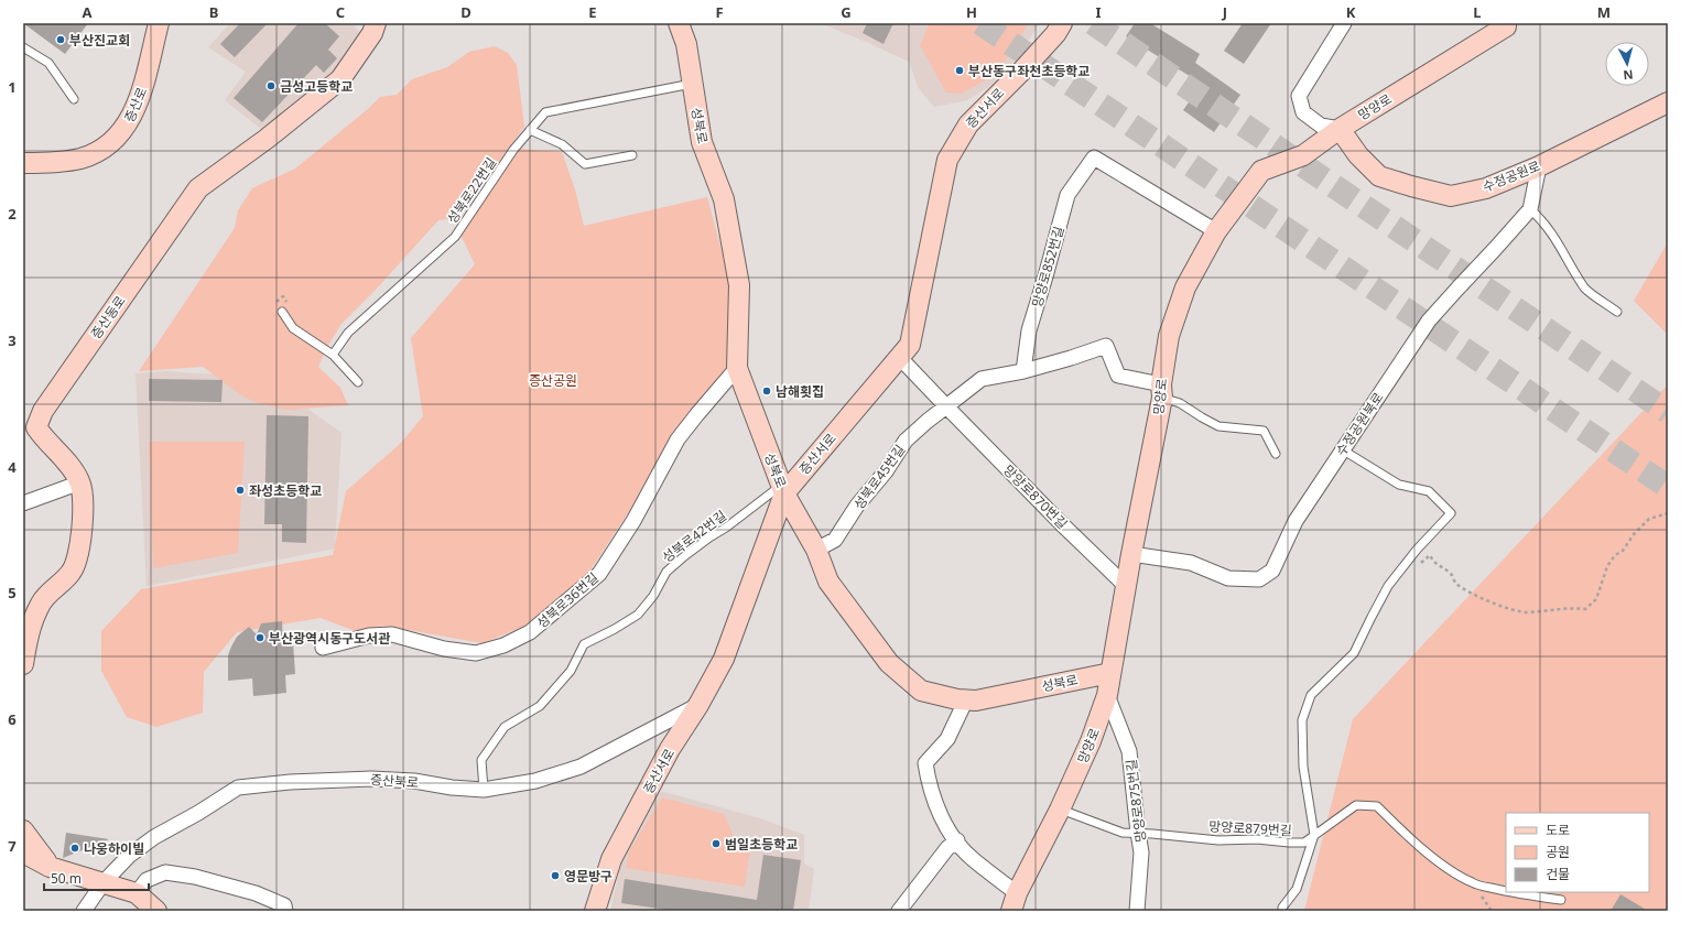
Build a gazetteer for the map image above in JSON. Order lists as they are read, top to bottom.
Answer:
{
  "streets": {
    "street": [
      "증산로",
      "망양로",
      "증산서로",
      "성북로",
      "수정공원로",
      "망양로852번길",
      "증산동로",
      "수정공원북로",
      "성북로45번길",
      "망양로870번길",
      "성북로36번길",
      "증산북로",
      "망양로875번길"
    ],
    "lane": ["성북로22번길", "성북로42번길", "망양로879번길"]
  },
  "crossings": [
    ["망양로", "성북로"],
    ["망양로", "수정공원로"],
    ["망양로", "망양로852번길"],
    ["망양로", "수정공원북로"],
    ["망양로", "망양로870번길"],
    ["망양로", "망양로875번길"],
    ["망양로", "망양로879번길"],
    ["증산서로", "성북로"],
    ["증산서로", "성북로42번길"],
    ["증산서로", "증산북로"],
    ["성북로", "성북로22번길"],
    ["성북로", "성북로45번길"],
    ["성북로", "성북로42번길"],
    ["성북로", "성북로36번길"],
    ["수정공원로", "수정공원북로"],
    ["성북로45번길", "망양로870번길"],
    ["성북로42번길", "증산북로"],
    ["망양로875번길", "망양로879번길"]
  ],
  "parks": ["증산공원"],
  "places": [
    "부산진교회",
    "부산동구좌천초등학교",
    "금성고등학교",
    "남해횟집",
    "좌성초등학교",
    "부산광역시동구도서관",
    "범일초등학교",
    "나웅하이빌",
    "영문방구"
  ],
  "legend": ["도로", "공원", "건물"],
  "scale_bar": "50 m",
  "north": "bottom",
  "grid": {
    "columns": [
      "A",
      "B",
      "C",
      "D",
      "E",
      "F",
      "G",
      "H",
      "I",
      "J",
      "K",
      "L",
      "M"
    ],
    "rows": [
      "1",
      "2",
      "3",
      "4",
      "5",
      "6",
      "7"
    ]
  }
}
